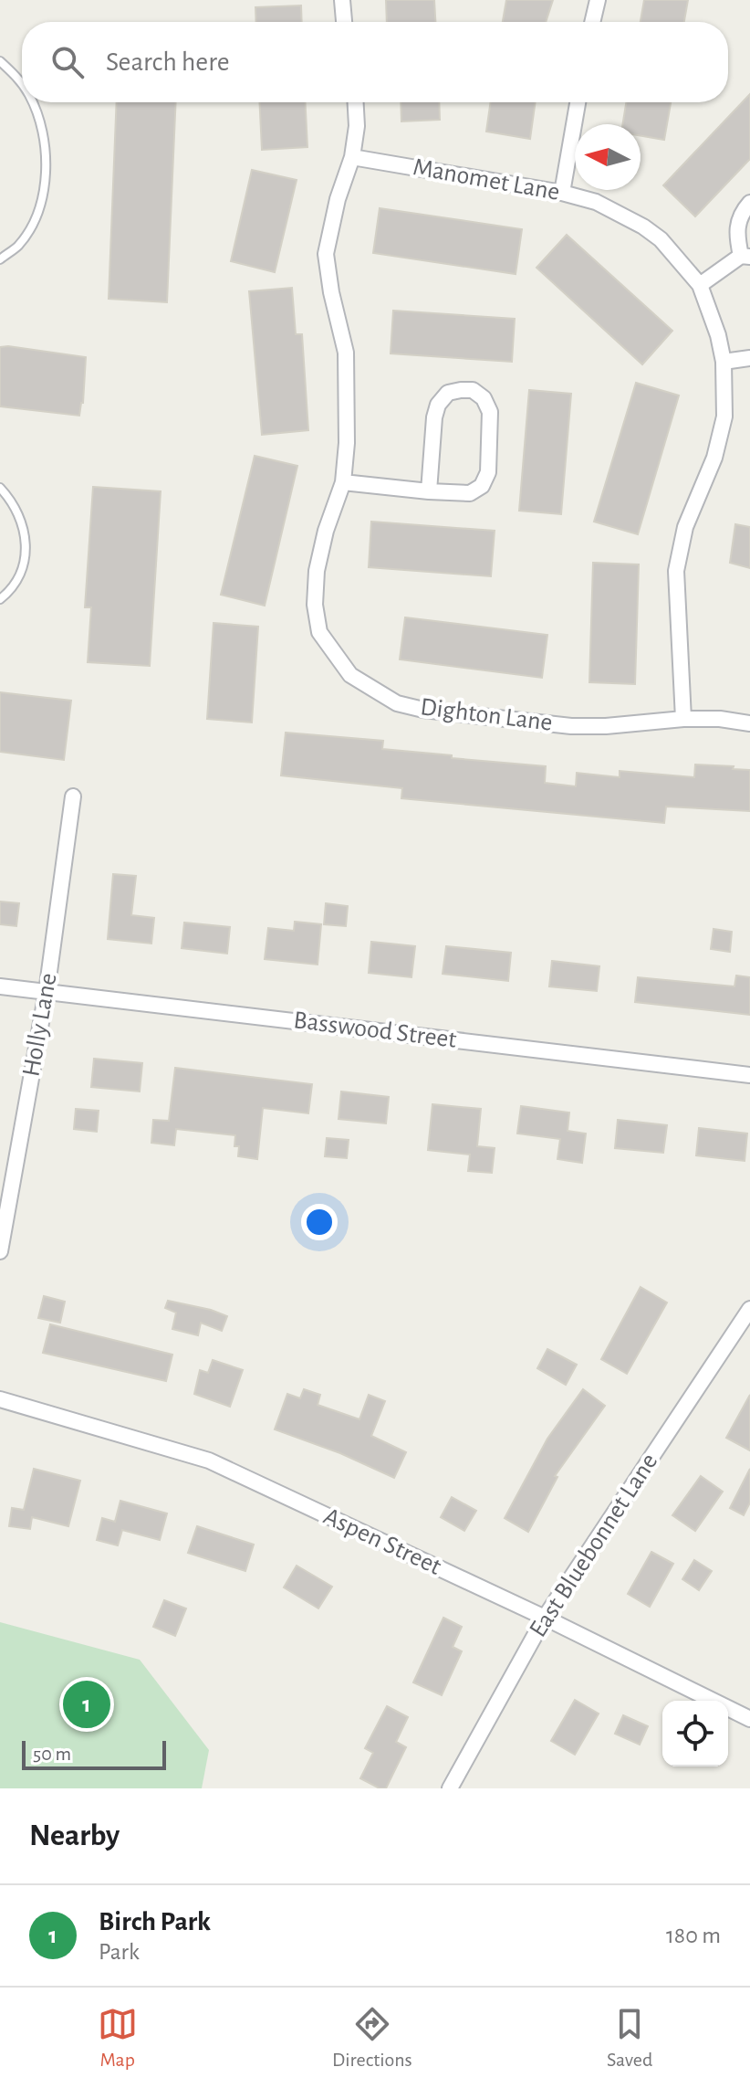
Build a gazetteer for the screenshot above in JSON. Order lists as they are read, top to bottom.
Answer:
{
  "streets": {
    "street": [
      "Manomet Lane",
      "Dighton Lane",
      "Holly Lane",
      "Basswood Street",
      "Aspen Street",
      "East Bluebonnet Lane"
    ]
  },
  "crossings": [
    ["Manomet Lane", "Dighton Lane"],
    ["Holly Lane", "Basswood Street"],
    ["Aspen Street", "East Bluebonnet Lane"]
  ],
  "scale_bar": "50 m",
  "north": "left",
  "page": {
    "search": "Search here",
    "pins": "1",
    "scale": "50 m",
    "heading": "Nearby",
    "list": [
      {
        "mark": "1",
        "name": "Birch Park",
        "note": "Park",
        "value": "180 m"
      }
    ],
    "nav": ["Map", "Directions", "Saved"]
  }
}
